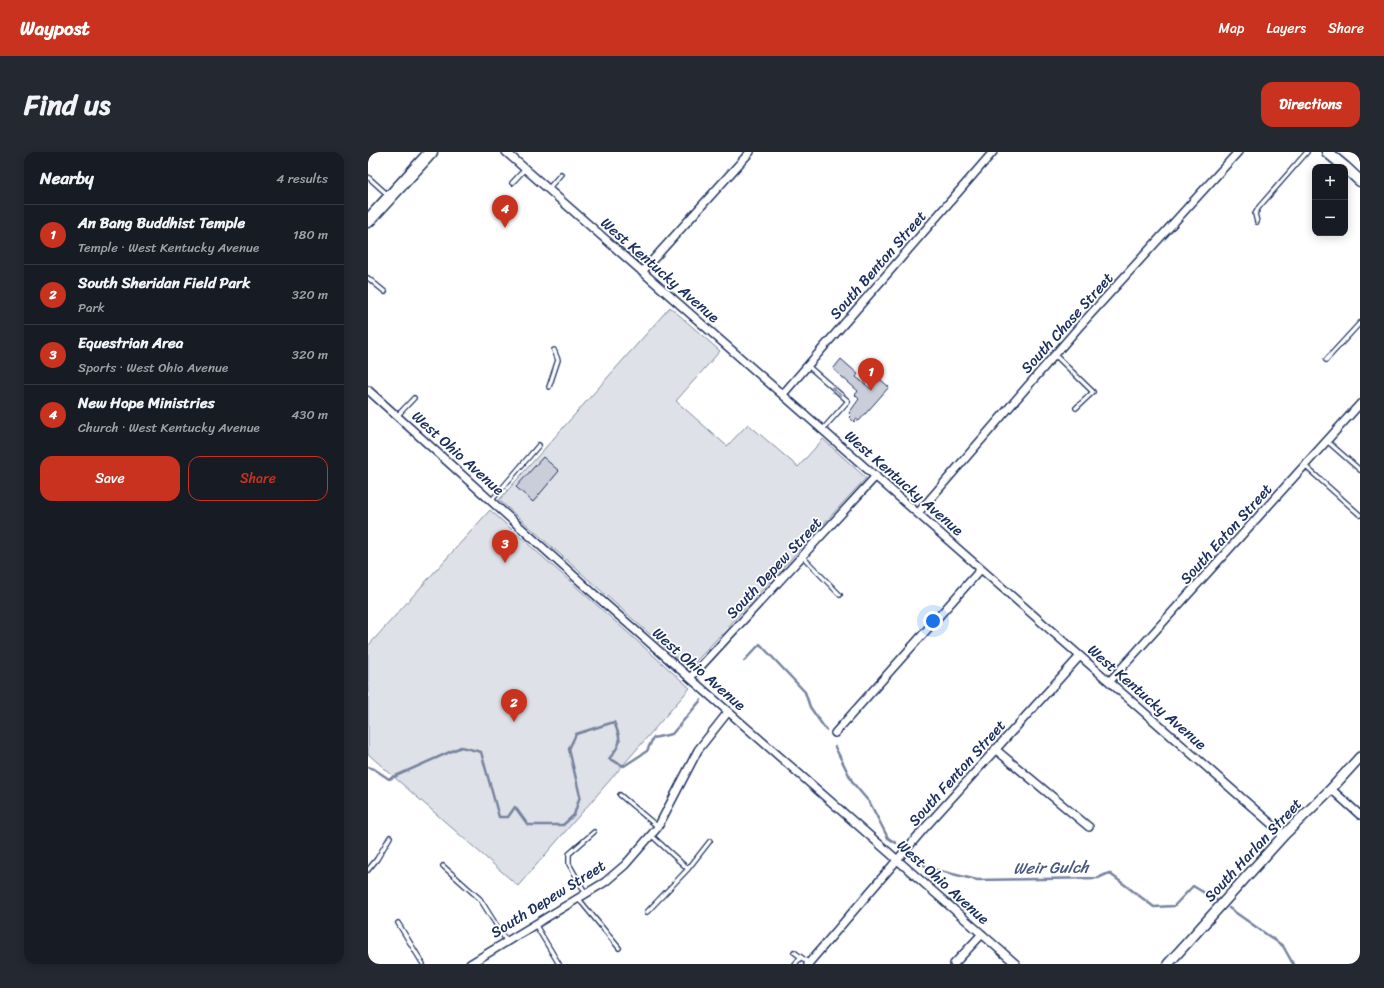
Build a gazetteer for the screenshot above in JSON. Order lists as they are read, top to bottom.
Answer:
{
  "streets": {
    "street": [
      "South Benton Street",
      "West Kentucky Avenue",
      "South Chase Street",
      "West Ohio Avenue",
      "South Eaton Street",
      "South Depew Street",
      "South Fenton Street",
      "South Harlan Street"
    ]
  },
  "crossings": [
    ["South Benton Street", "West Kentucky Avenue"],
    ["West Kentucky Avenue", "South Chase Street"],
    ["West Kentucky Avenue", "South Eaton Street"],
    ["West Kentucky Avenue", "South Depew Street"],
    ["West Kentucky Avenue", "South Fenton Street"],
    ["West Kentucky Avenue", "South Harlan Street"],
    ["West Ohio Avenue", "South Depew Street"],
    ["West Ohio Avenue", "South Fenton Street"]
  ],
  "water": ["Weir Gulch"],
  "page": {
    "header": "Waypost",
    "nav": ["Map", "Layers", "Share"],
    "title": "Find us",
    "buttons": [
      "Directions",
      ["Save", "Share"]
    ],
    "heading": ["Nearby", "4 results"],
    "map_buttons": ["+", "−"],
    "pins": [
      "4",
      "1",
      "3",
      "2"
    ],
    "list": [
      {
        "mark": "1",
        "name": "An Bang Buddhist Temple",
        "note": "Temple · West Kentucky Avenue",
        "value": "180 m"
      },
      {
        "mark": "2",
        "name": "South Sheridan Field Park",
        "note": "Park",
        "value": "320 m"
      },
      {
        "mark": "3",
        "name": "Equestrian Area",
        "note": "Sports · West Ohio Avenue",
        "value": "320 m"
      },
      {
        "mark": "4",
        "name": "New Hope Ministries",
        "note": "Church · West Kentucky Avenue",
        "value": "430 m"
      }
    ]
  }
}
